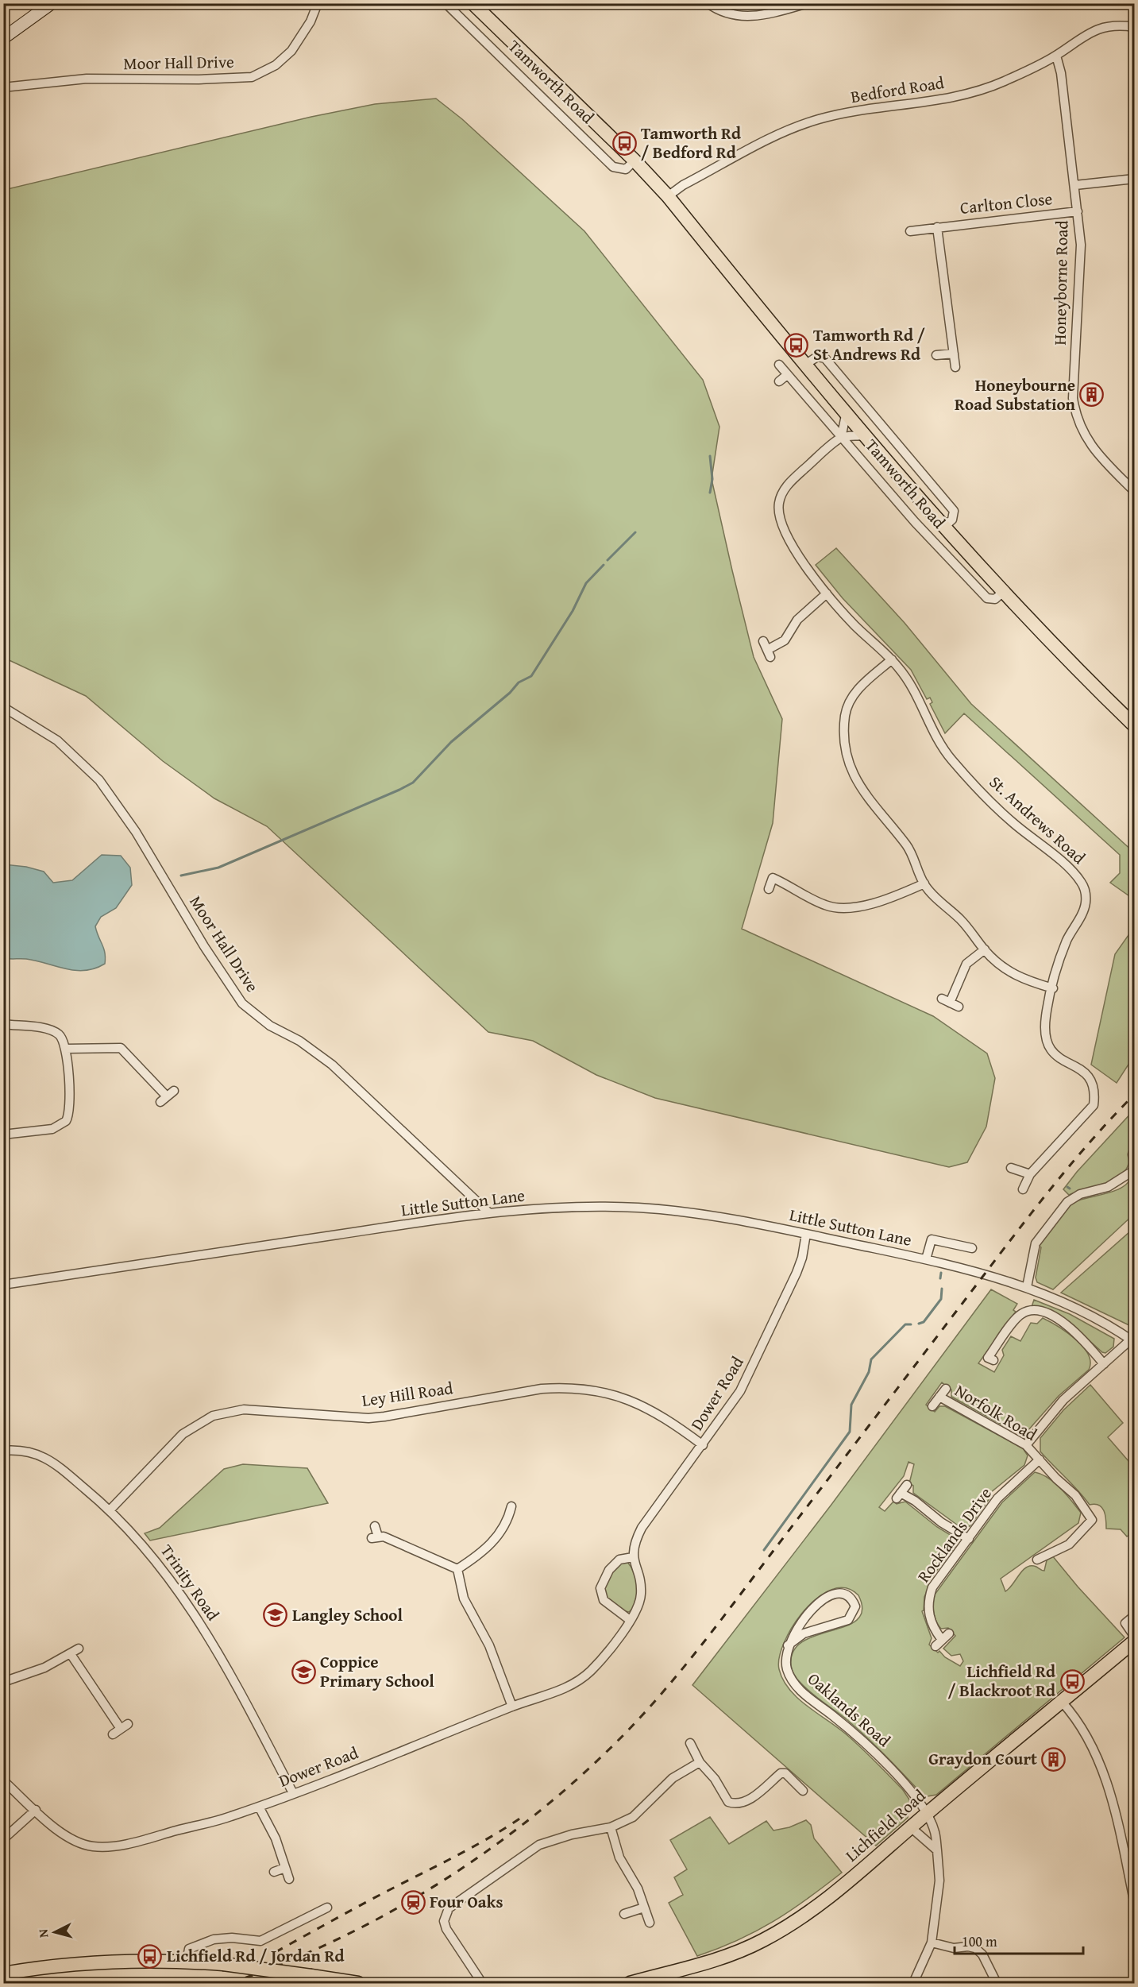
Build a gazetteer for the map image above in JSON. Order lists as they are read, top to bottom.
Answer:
{
  "streets": {
    "main road": ["Tamworth Road", "Lichfield Road"],
    "street": [
      "Moor Hall Drive",
      "Bedford Road",
      "Carlton Close",
      "Honeyborne Road",
      "St. Andrews Road",
      "Little Sutton Lane",
      "Dower Road",
      "Ley Hill Road",
      "Norfolk Road",
      "Rocklands Drive",
      "Trinity Road",
      "Oaklands Road"
    ]
  },
  "crossings": [
    ["Moor Hall Drive", "Little Sutton Lane"],
    ["Tamworth Road", "Bedford Road"],
    ["Tamworth Road", "St. Andrews Road"],
    ["Bedford Road", "Honeyborne Road"],
    ["Carlton Close", "Honeyborne Road"],
    ["Little Sutton Lane", "Dower Road"],
    ["Dower Road", "Ley Hill Road"],
    ["Dower Road", "Trinity Road"],
    ["Ley Hill Road", "Trinity Road"],
    ["Norfolk Road", "Rocklands Drive"],
    ["Oaklands Road", "Lichfield Road"]
  ],
  "places": {
    "bus stop": [
      "Tamworth Rd / Bedford Rd",
      "Tamworth Rd / St Andrews Rd",
      "Lichfield Rd / Blackroot Rd",
      "Lichfield Rd / Jordan Rd"
    ],
    "building": ["Honeybourne Road Substation", "Graydon Court"],
    "school or university": ["Langley School", "Coppice Primary School"],
    "station": ["Four Oaks"]
  },
  "scale_bar": "100 m",
  "north": "left"
}
